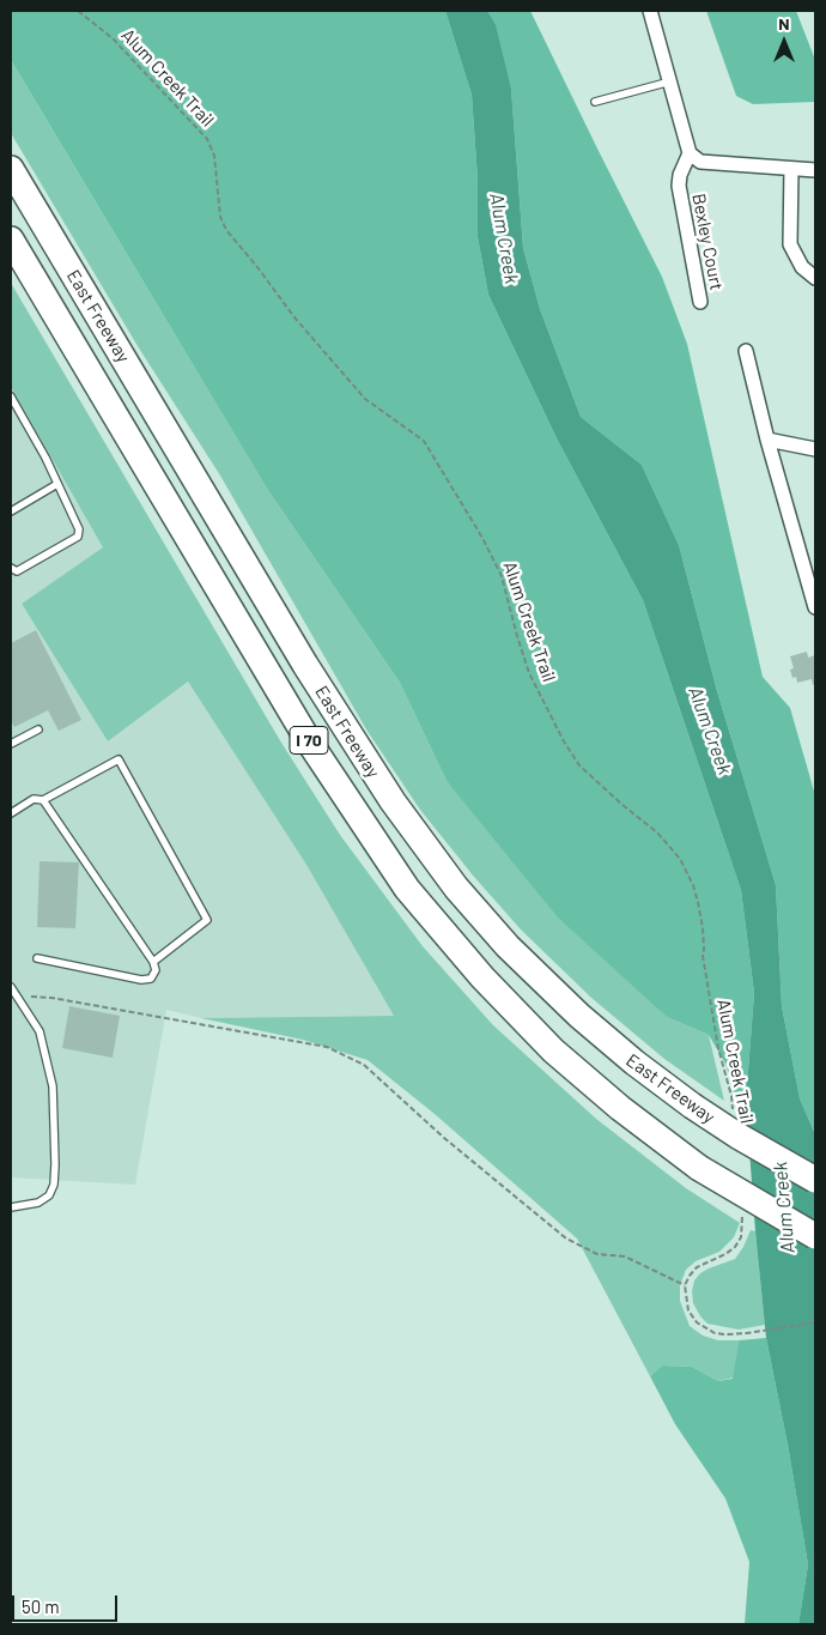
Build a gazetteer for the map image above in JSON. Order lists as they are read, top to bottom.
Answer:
{
  "streets": {
    "highway": ["East Freeway", "I 70"],
    "street": ["Bexley Court"],
    "path": ["Alum Creek Trail"]
  },
  "water": ["Alum Creek"],
  "scale_bar": "50 m",
  "north": "top"
}
